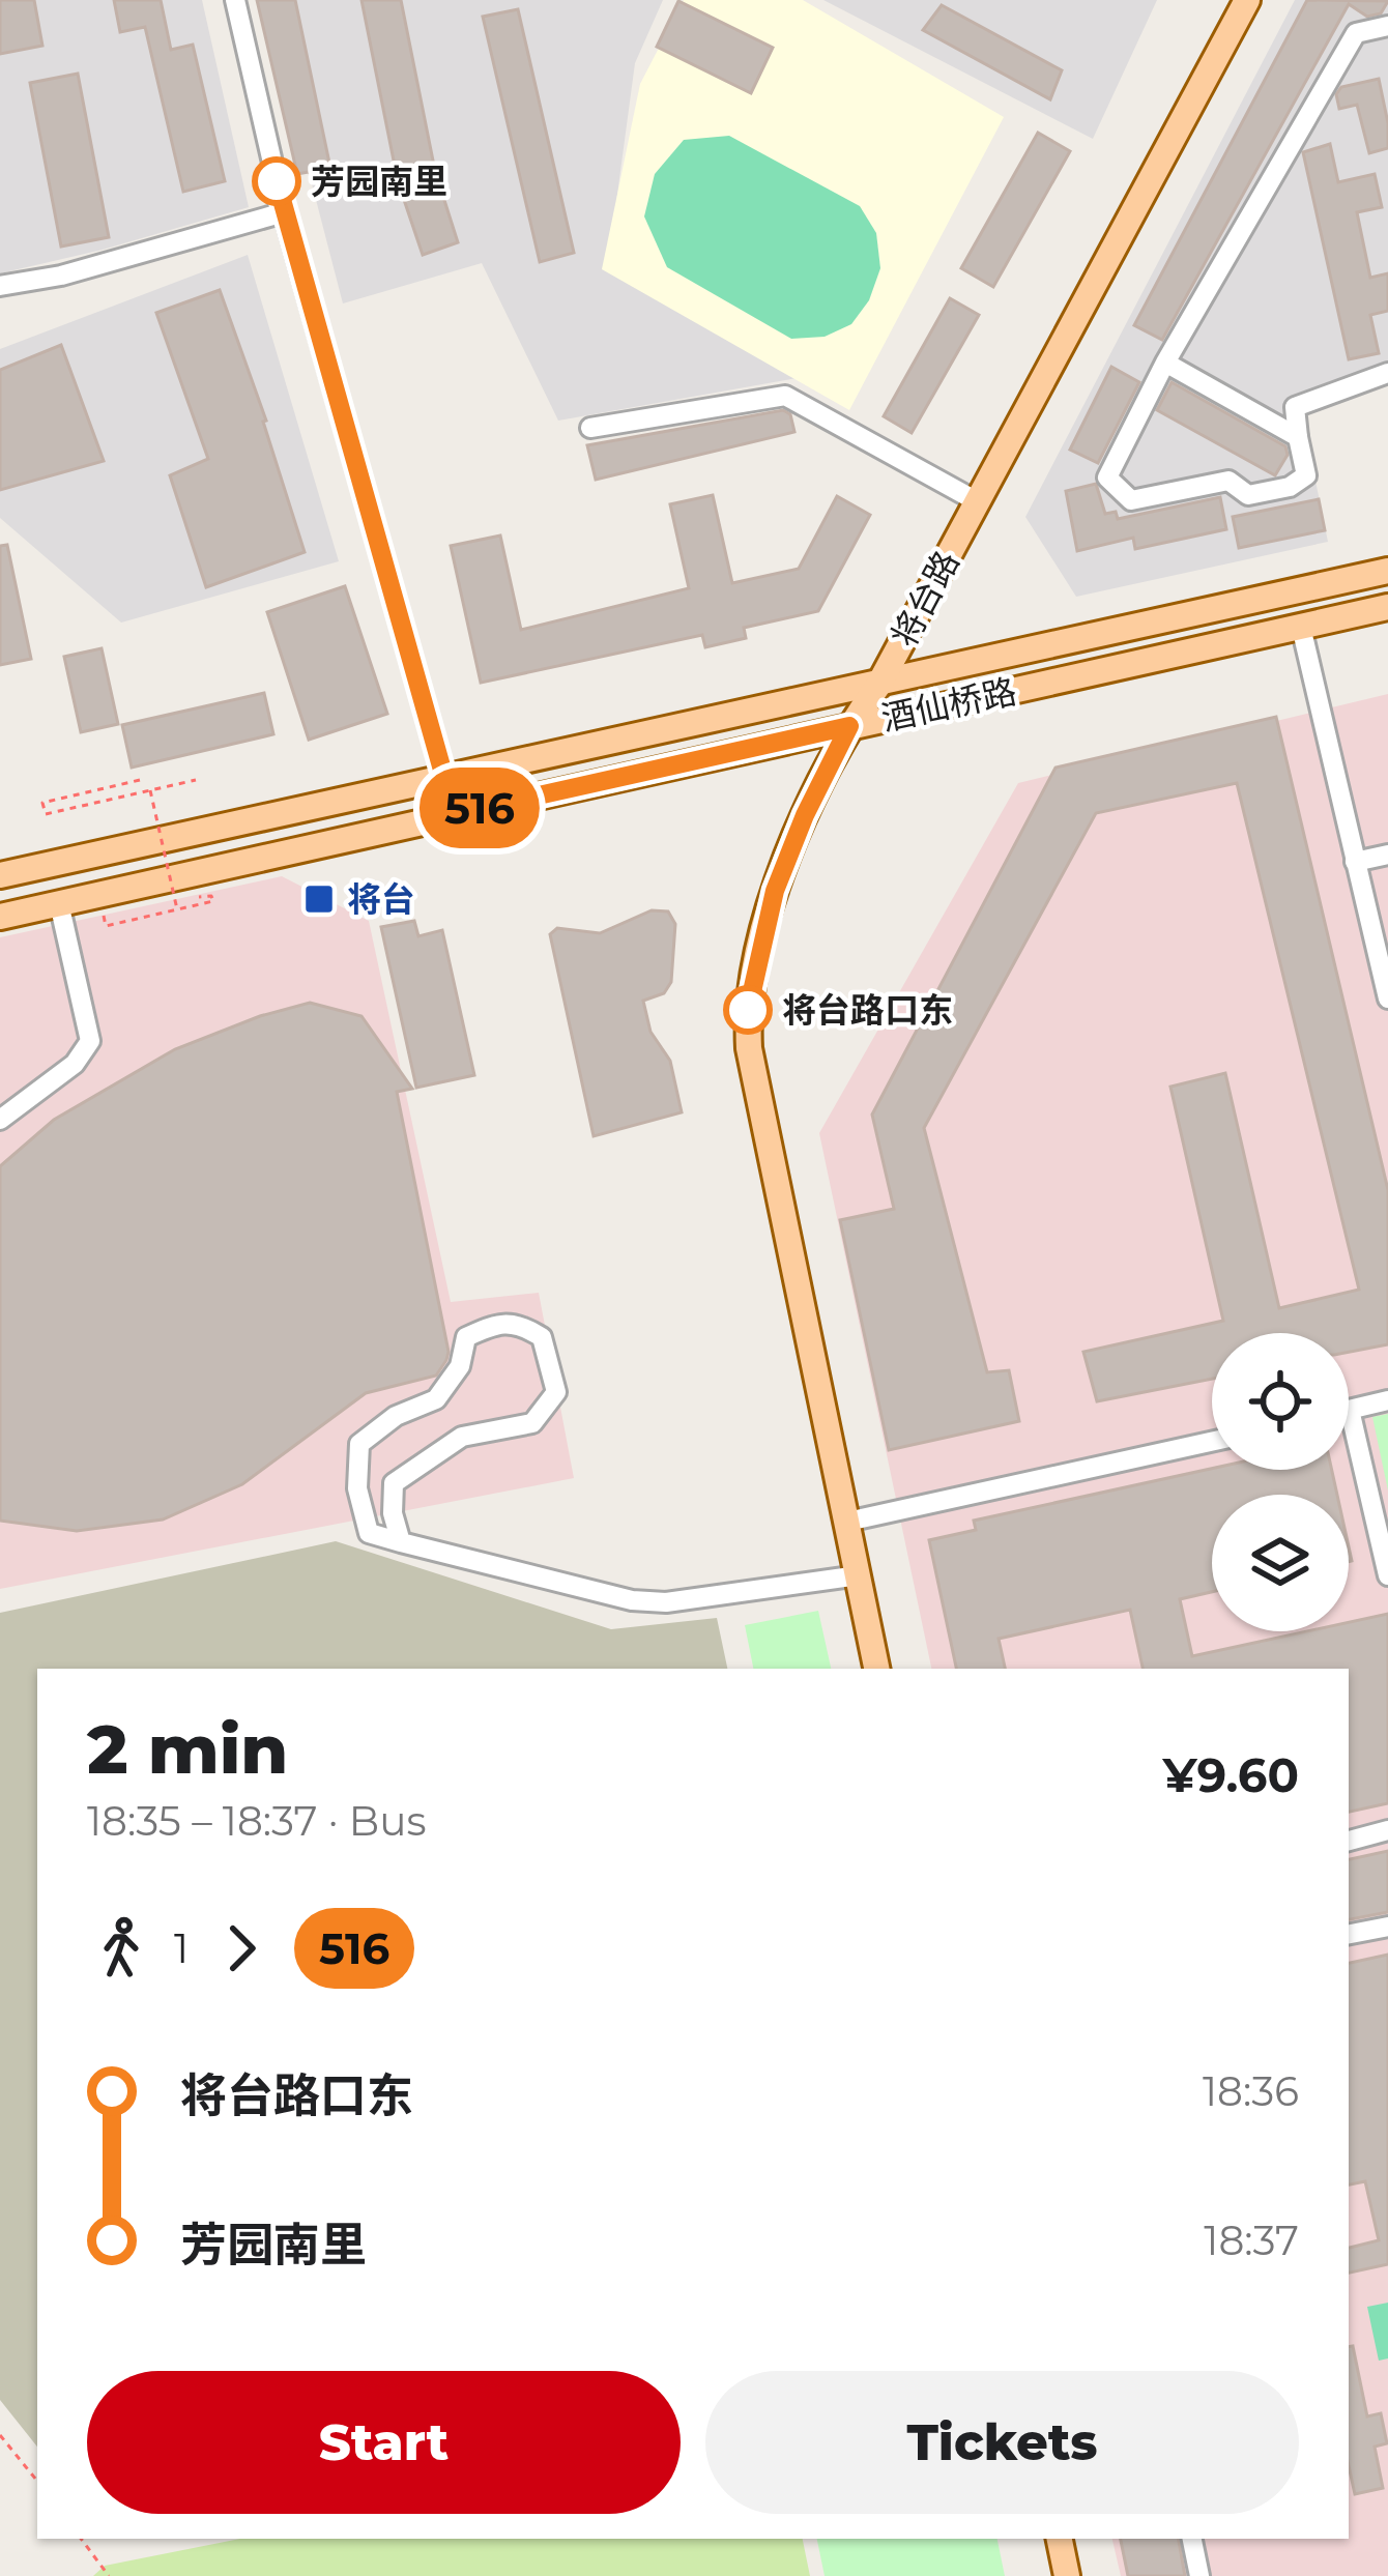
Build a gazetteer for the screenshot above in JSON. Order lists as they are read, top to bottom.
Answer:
{
  "streets": {
    "main road": ["将台路", "酒仙桥路"]
  },
  "crossings": [
    ["将台路", "酒仙桥路"]
  ],
  "places": {
    "other": ["芳园南里", "将台路口东"],
    "transit": ["将台"]
  },
  "lines": ["bus line 516"],
  "page": {
    "on_map": "516",
    "heading": ["2 min", "18:35 – 18:37 · Bus", "¥9.60"],
    "legs": ["1", "516"],
    "list": [
      {
        "name": "将台路口东",
        "value": "18:36"
      },
      {
        "name": "芳园南里",
        "value": "18:37"
      }
    ],
    "buttons": ["Start", "Tickets"]
  }
}
